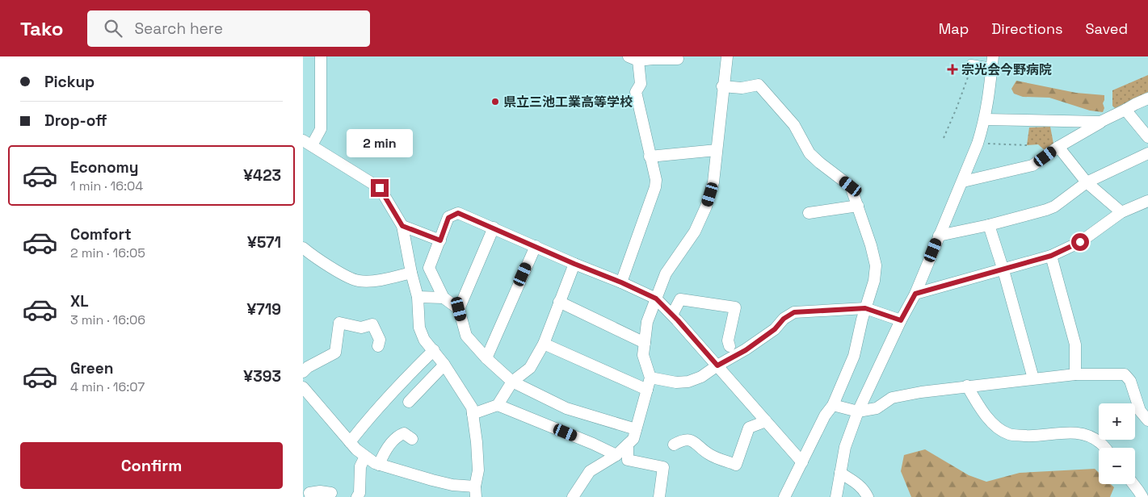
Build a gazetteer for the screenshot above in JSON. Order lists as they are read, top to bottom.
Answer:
{
  "places": {
    "health": ["宗光会今野病院"],
    "other": ["県立三池工業高等学校"]
  },
  "page": {
    "header": "Tako",
    "search": "Search here",
    "nav": ["Map", "Directions", "Saved"],
    "banner": ["Pickup", "Drop-off"],
    "bubble": "2 min",
    "list": [
      {
        "name": "Economy",
        "note": "1 min · 16:04",
        "value": "¥423"
      },
      {
        "name": "Comfort",
        "note": "2 min · 16:05",
        "value": "¥571"
      },
      {
        "name": "XL",
        "note": "3 min · 16:06",
        "value": "¥719"
      },
      {
        "name": "Green",
        "note": "4 min · 16:07",
        "value": "¥393"
      }
    ],
    "map_buttons": ["+", "−"],
    "buttons": "Confirm"
  }
}
